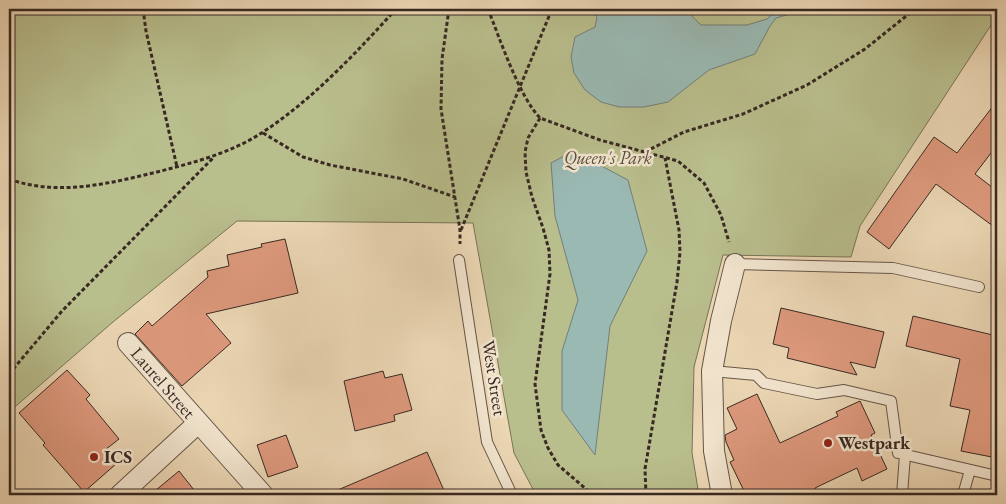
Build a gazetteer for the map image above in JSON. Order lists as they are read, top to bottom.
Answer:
{
  "streets": {
    "street": ["Laurel Street"],
    "lane": ["West Street"]
  },
  "parks": ["Queen's Park"],
  "places": ["Westpark", "ICS"]
}
